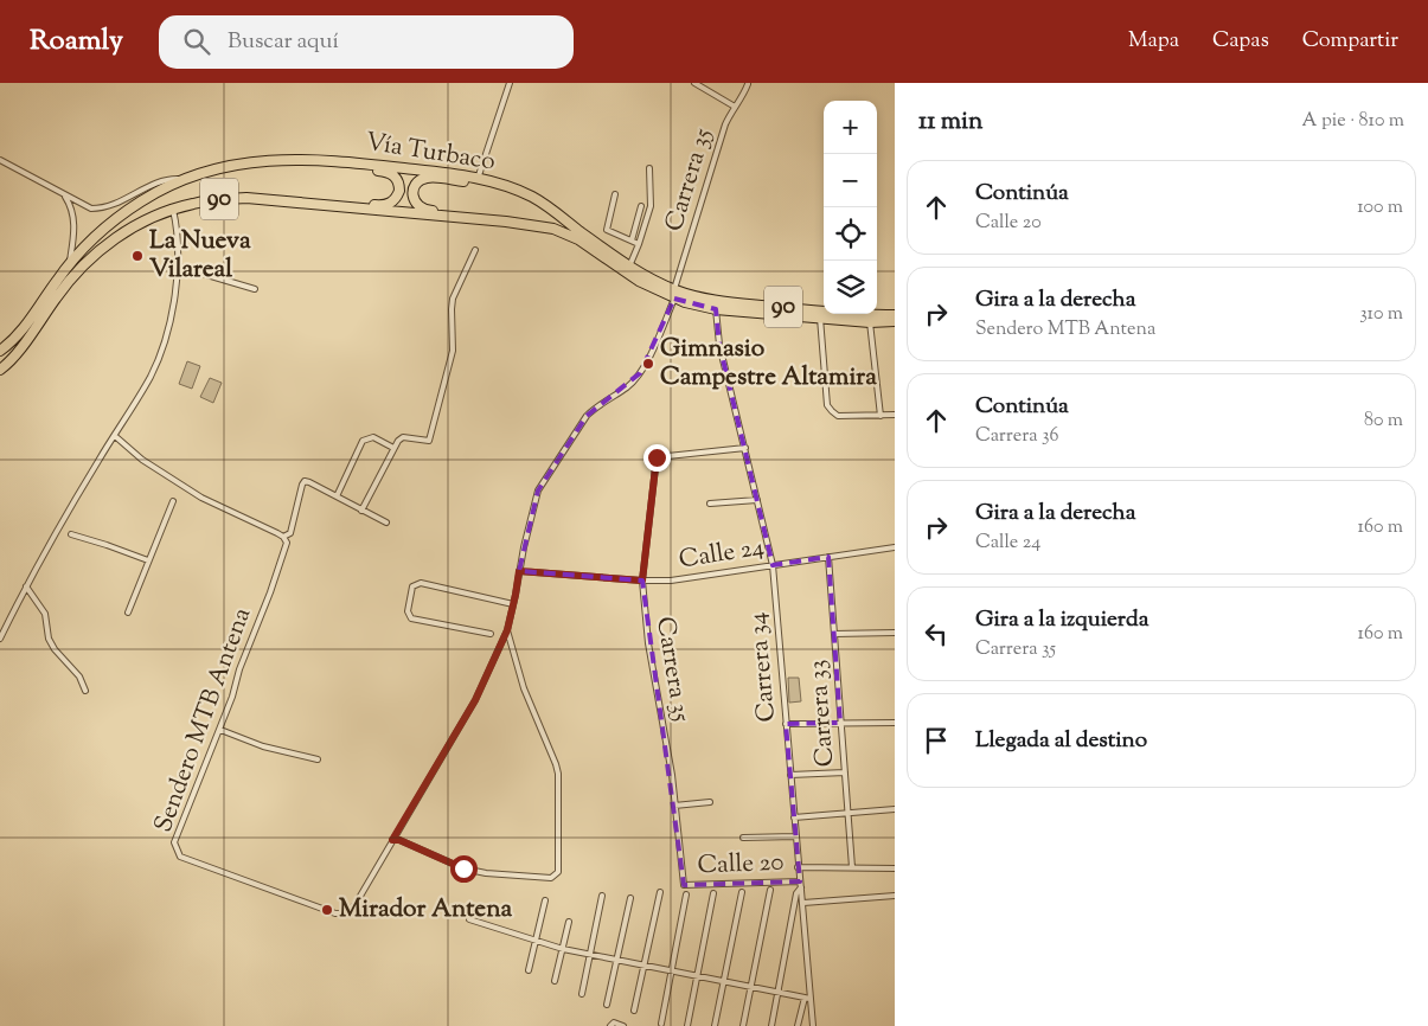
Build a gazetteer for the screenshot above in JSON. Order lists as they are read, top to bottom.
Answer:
{
  "streets": {
    "highway": ["Vía Turbaco", "90"],
    "street": [
      "Carrera 35",
      "Calle 24",
      "Carrera 34",
      "Carrera 33",
      "Sendero MTB Antena",
      "Calle 20"
    ]
  },
  "crossings": [
    ["Vía Turbaco", "Carrera 35"],
    ["Vía Turbaco", "Carrera 34"],
    ["Carrera 35", "Calle 24"],
    ["Carrera 35", "Carrera 34"],
    ["Carrera 35", "Sendero MTB Antena"],
    ["Carrera 35", "Calle 20"],
    ["Calle 24", "Carrera 34"],
    ["Calle 24", "Carrera 33"],
    ["Calle 24", "Sendero MTB Antena"],
    ["Carrera 34", "Calle 20"]
  ],
  "places": ["La Nueva Vilareal", "Gimnasio Campestre Altamira", "Mirador Antena"],
  "page": {
    "header": "Roamly",
    "search": "Buscar aquí",
    "nav": ["Mapa", "Capas", "Compartir"],
    "heading": ["11 min", "A pie · 810 m"],
    "map_buttons": ["+", "−"],
    "list": [
      ["Continúa", "Calle 20", "100 m"],
      ["Gira a la derecha", "Sendero MTB Antena", "310 m"],
      ["Continúa", "Carrera 36", "80 m"],
      ["Gira a la derecha", "Calle 24", "160 m"],
      ["Gira a la izquierda", "Carrera 35", "160 m"],
      "Llegada al destino"
    ]
  }
}
